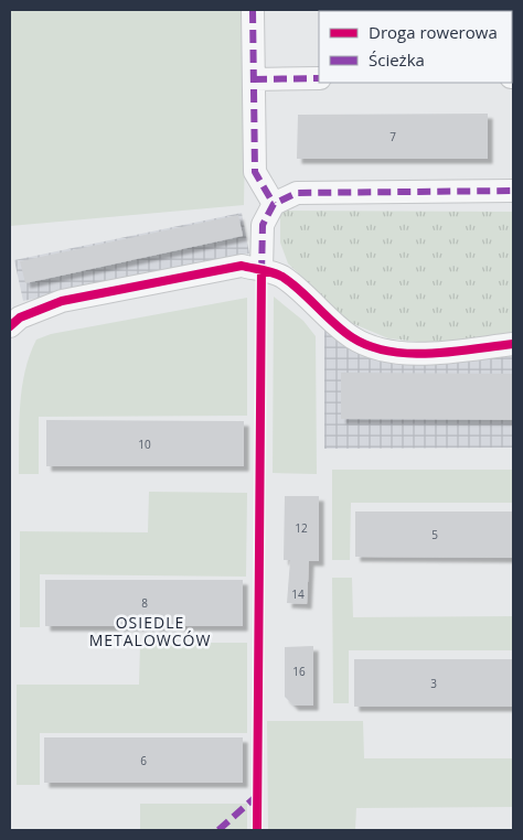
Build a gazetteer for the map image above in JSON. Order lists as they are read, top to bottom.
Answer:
{
  "districts": ["OSIEDLE METALOWCÓW"],
  "house_numbers": [
    "7",
    "10",
    "12",
    "5",
    "14",
    "8",
    "16",
    "3",
    "6"
  ],
  "legend": ["Droga rowerowa", "Ścieżka"]
}
